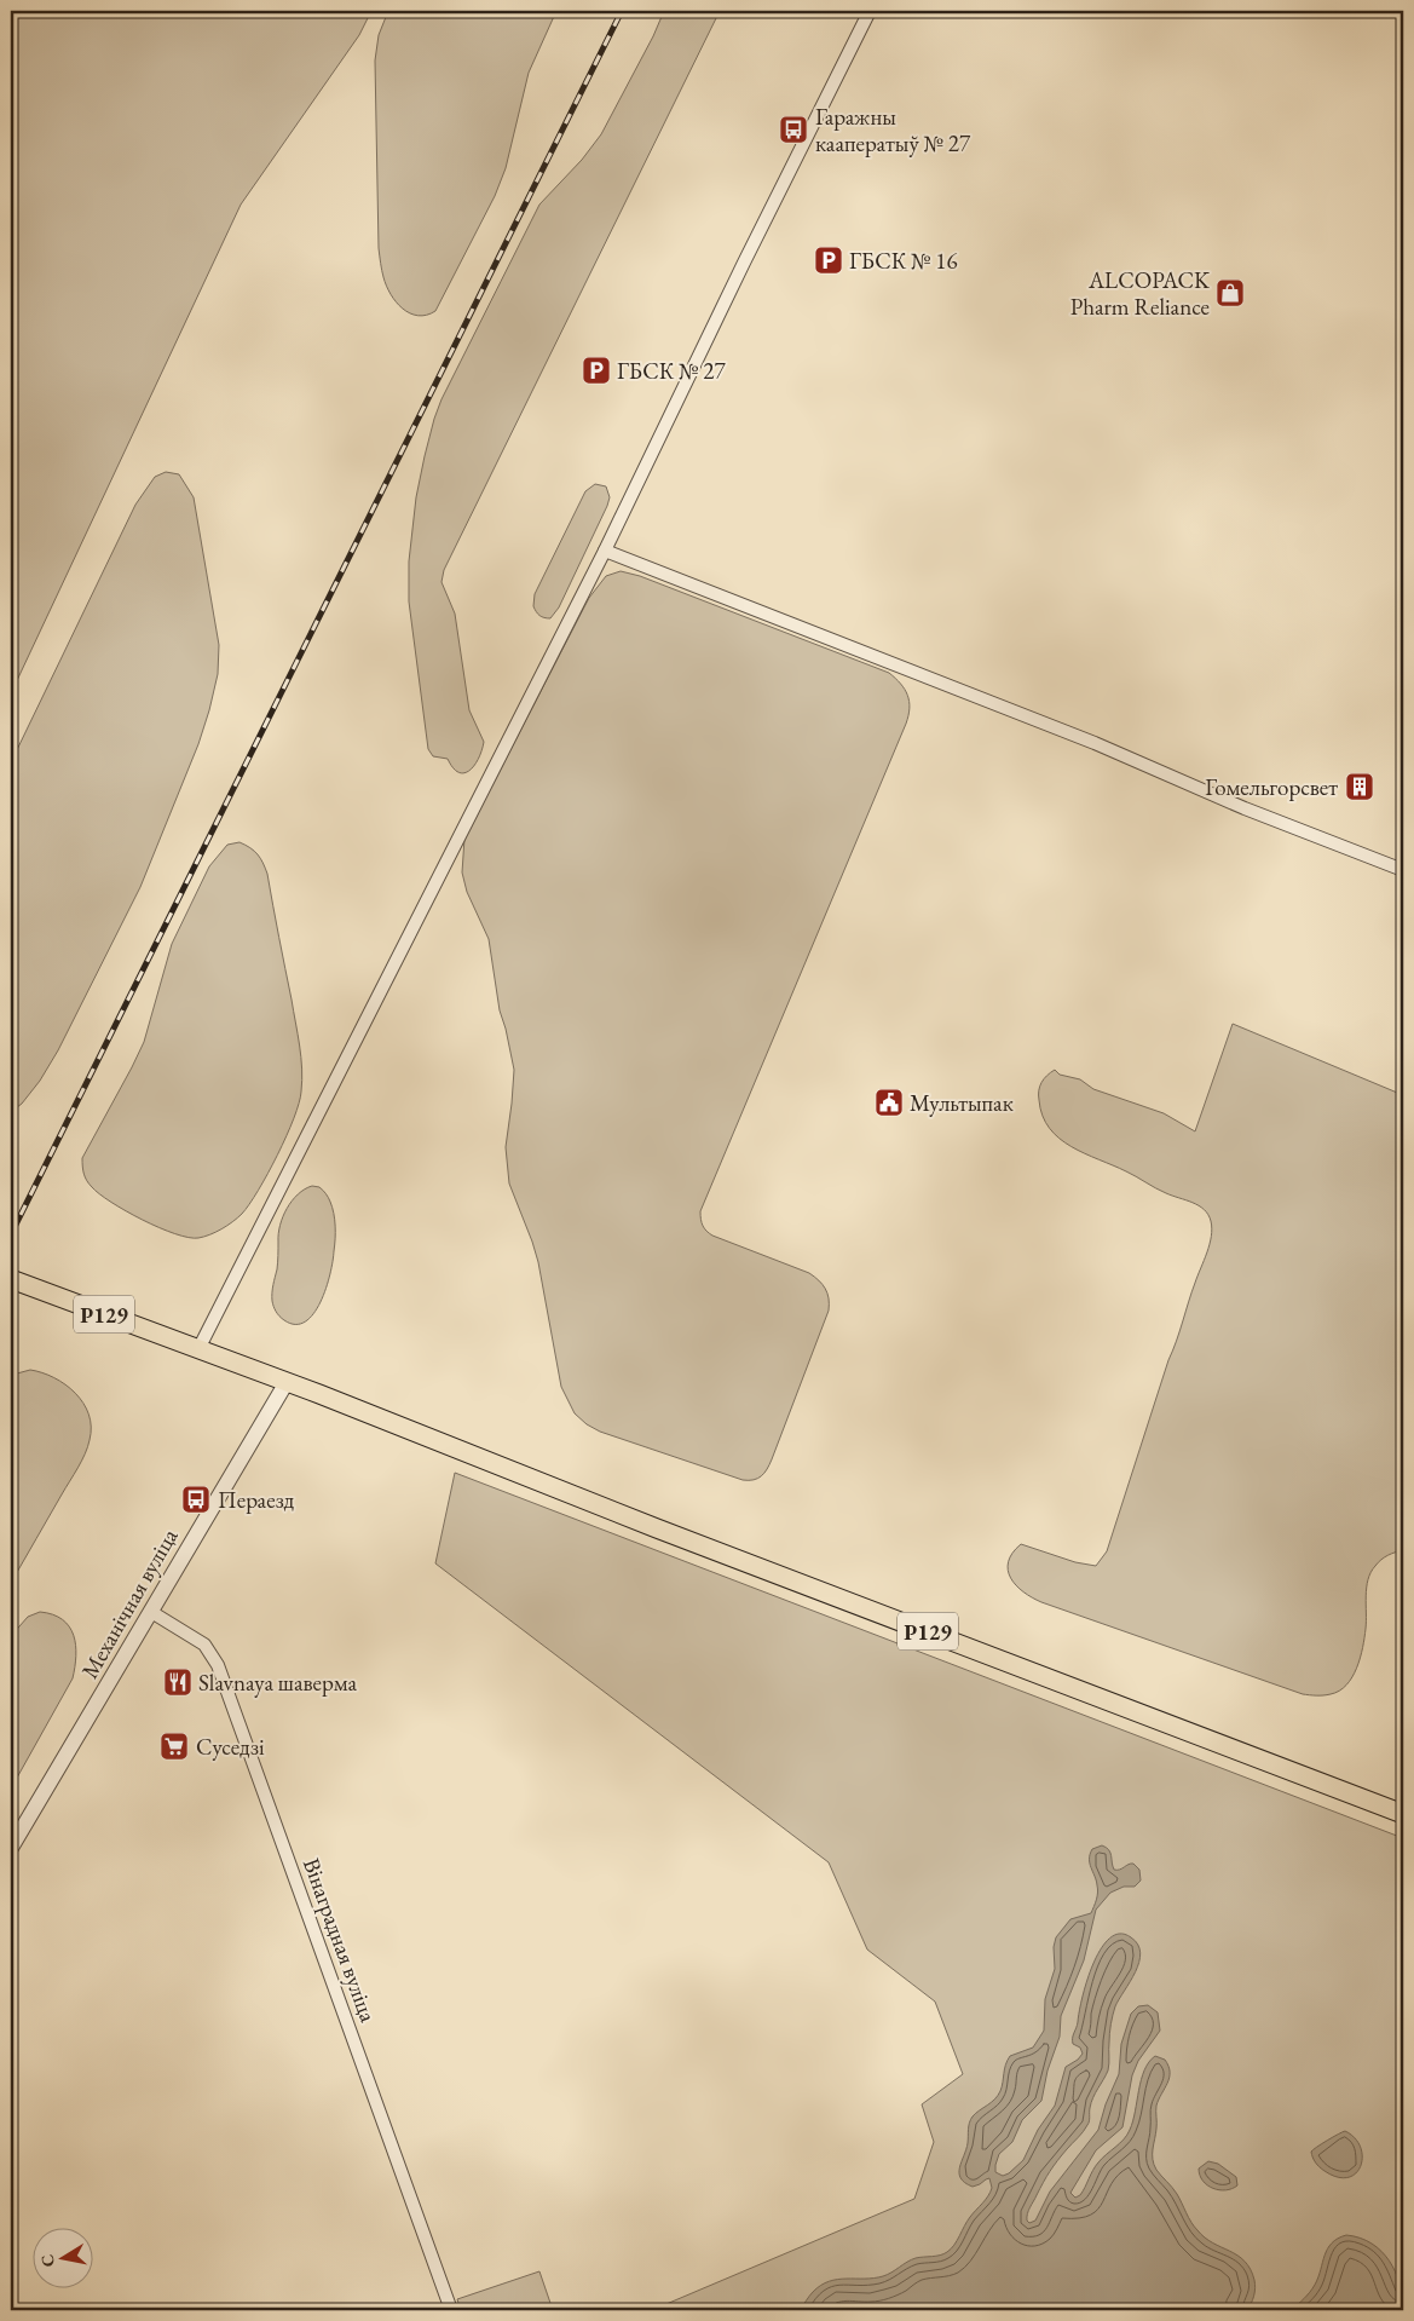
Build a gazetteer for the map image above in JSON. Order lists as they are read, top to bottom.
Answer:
{
  "streets": {
    "main road": ["Р129"],
    "street": ["Механічная вуліца", "Вінаградная вуліца"]
  },
  "crossings": [
    ["Р129", "Механічная вуліца"],
    ["Механічная вуліца", "Вінаградная вуліца"]
  ],
  "places": {
    "bus stop": ["Гаражны кааператыў № 27", "Пераезд"],
    "parking": ["ГБСК № 16", "ГБСК № 27"],
    "shop": ["ALCOPACK Pharm Reliance"],
    "building": ["Гомельгорсвет"],
    "public building": ["Мультыпак"],
    "restaurant": ["Slavnaya шаверма"],
    "supermarket": ["Суседзі"]
  },
  "north": "left"
}
